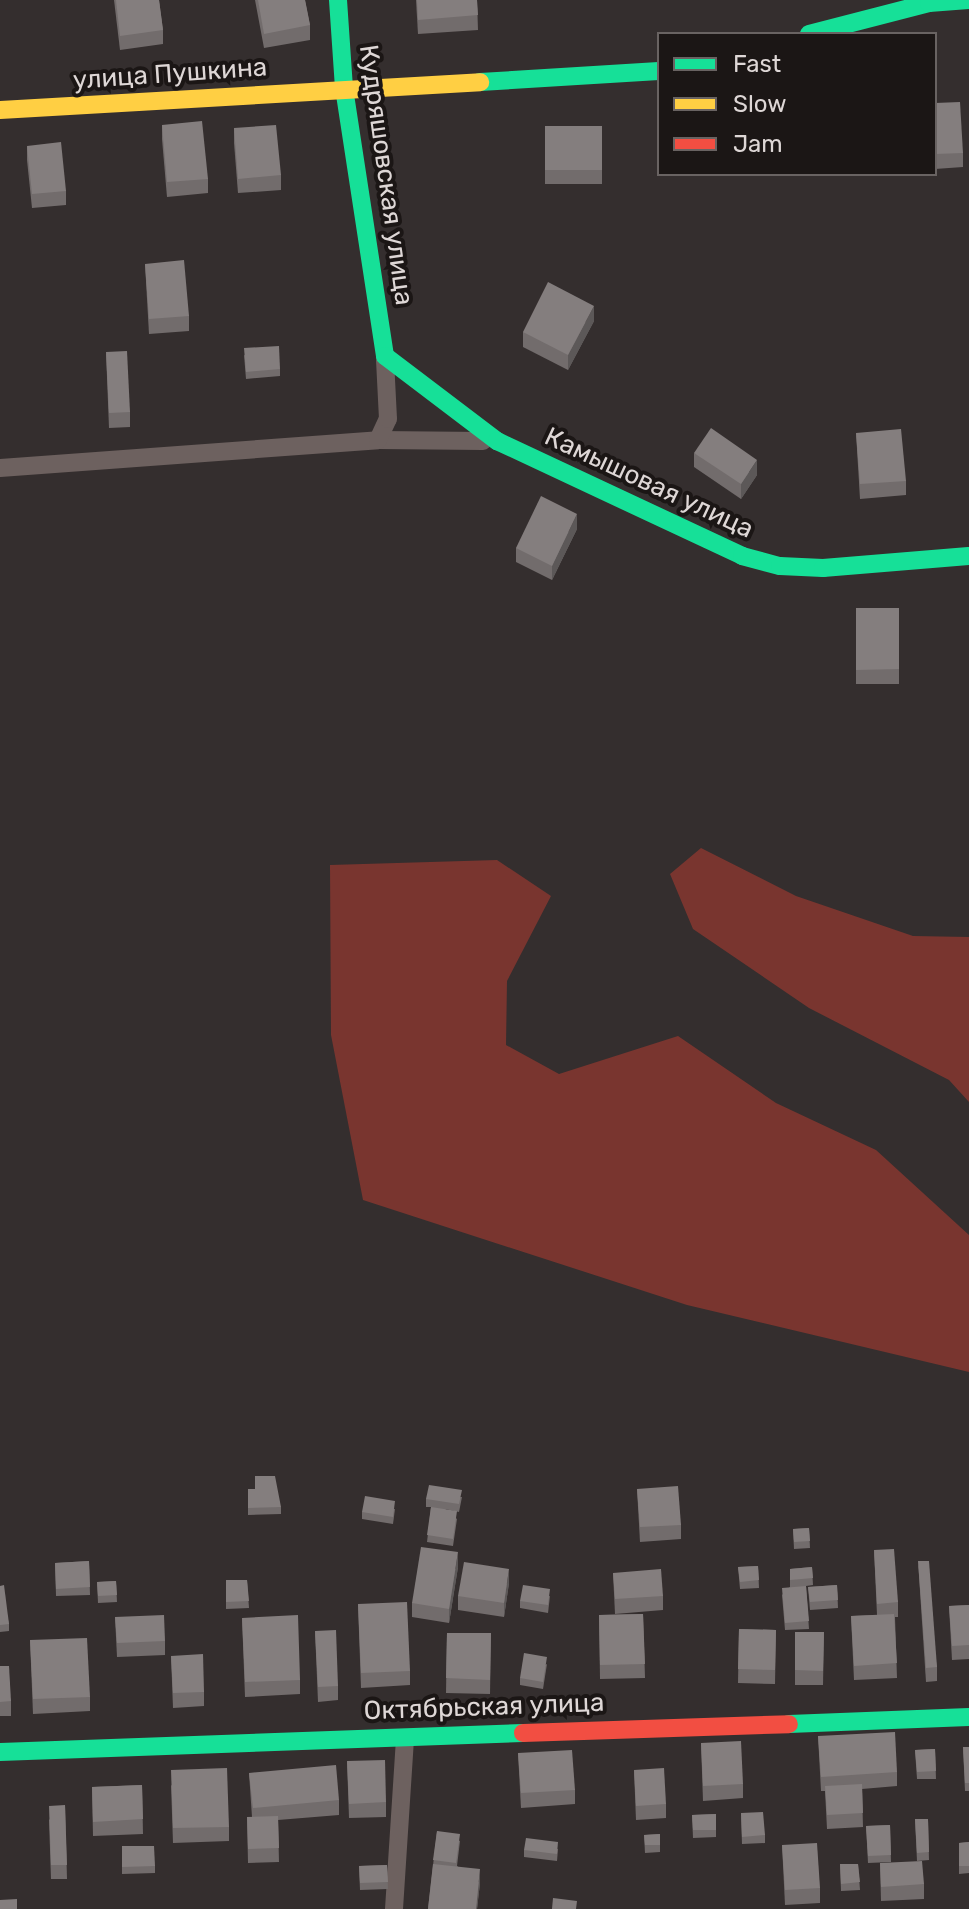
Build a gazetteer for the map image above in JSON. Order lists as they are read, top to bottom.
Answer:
{
  "streets": {
    "street": [
      "улица Пушкина",
      "Кудряшовская улица",
      "Камышовая улица",
      "Октябрьская улица"
    ]
  },
  "crossings": [
    ["улица Пушкина", "Кудряшовская улица"],
    ["Кудряшовская улица", "Камышовая улица"]
  ],
  "legend": ["Fast", "Slow", "Jam"]
}
